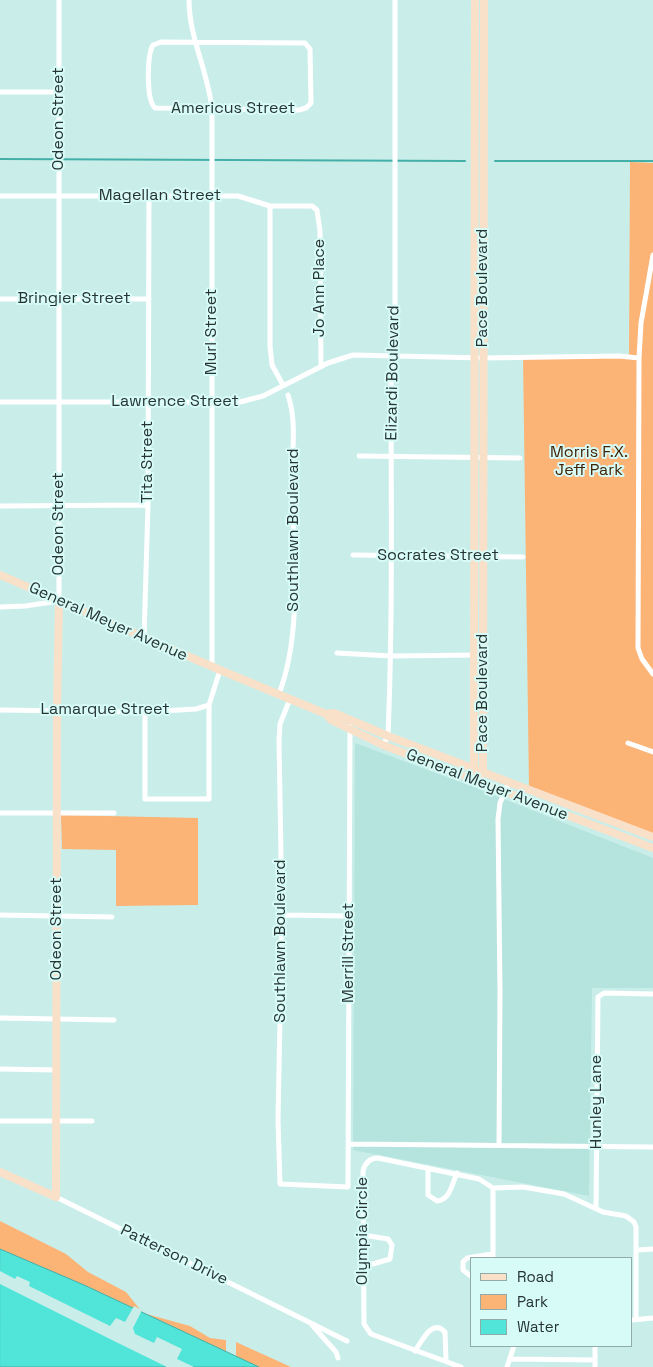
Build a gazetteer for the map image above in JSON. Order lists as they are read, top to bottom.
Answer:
{
  "streets": {
    "street": [
      "Americus Street",
      "Odeon Street",
      "Magellan Street",
      "Jo Ann Place",
      "Pace Boulevard",
      "Bringier Street",
      "Murl Street",
      "Elizardi Boulevard",
      "Lawrence Street",
      "Tita Street",
      "Southlawn Boulevard",
      "Socrates Street",
      "General Meyer Avenue",
      "Lamarque Street",
      "Merrill Street",
      "Hunley Lane",
      "Olympia Circle",
      "Patterson Drive"
    ]
  },
  "crossings": [
    ["Americus Street", "Murl Street"],
    ["Odeon Street", "Magellan Street"],
    ["Odeon Street", "Bringier Street"],
    ["Odeon Street", "Lawrence Street"],
    ["Odeon Street", "General Meyer Avenue"],
    ["Odeon Street", "Lamarque Street"],
    ["Odeon Street", "Patterson Drive"],
    ["Magellan Street", "Jo Ann Place"],
    ["Magellan Street", "Murl Street"],
    ["Magellan Street", "Tita Street"],
    ["Jo Ann Place", "Lawrence Street"],
    ["Pace Boulevard", "Lawrence Street"],
    ["Pace Boulevard", "Socrates Street"],
    ["Pace Boulevard", "General Meyer Avenue"],
    ["Bringier Street", "Tita Street"],
    ["Murl Street", "Lawrence Street"],
    ["Murl Street", "General Meyer Avenue"],
    ["Murl Street", "Lamarque Street"],
    ["Elizardi Boulevard", "Lawrence Street"],
    ["Elizardi Boulevard", "Socrates Street"],
    ["Elizardi Boulevard", "General Meyer Avenue"],
    ["Lawrence Street", "Tita Street"],
    ["Tita Street", "General Meyer Avenue"],
    ["Southlawn Boulevard", "General Meyer Avenue"],
    ["Southlawn Boulevard", "Merrill Street"],
    ["General Meyer Avenue", "Merrill Street"]
  ],
  "parks": ["Morris F.X. Jeff Park"],
  "legend": ["Road", "Park", "Water"]
}
